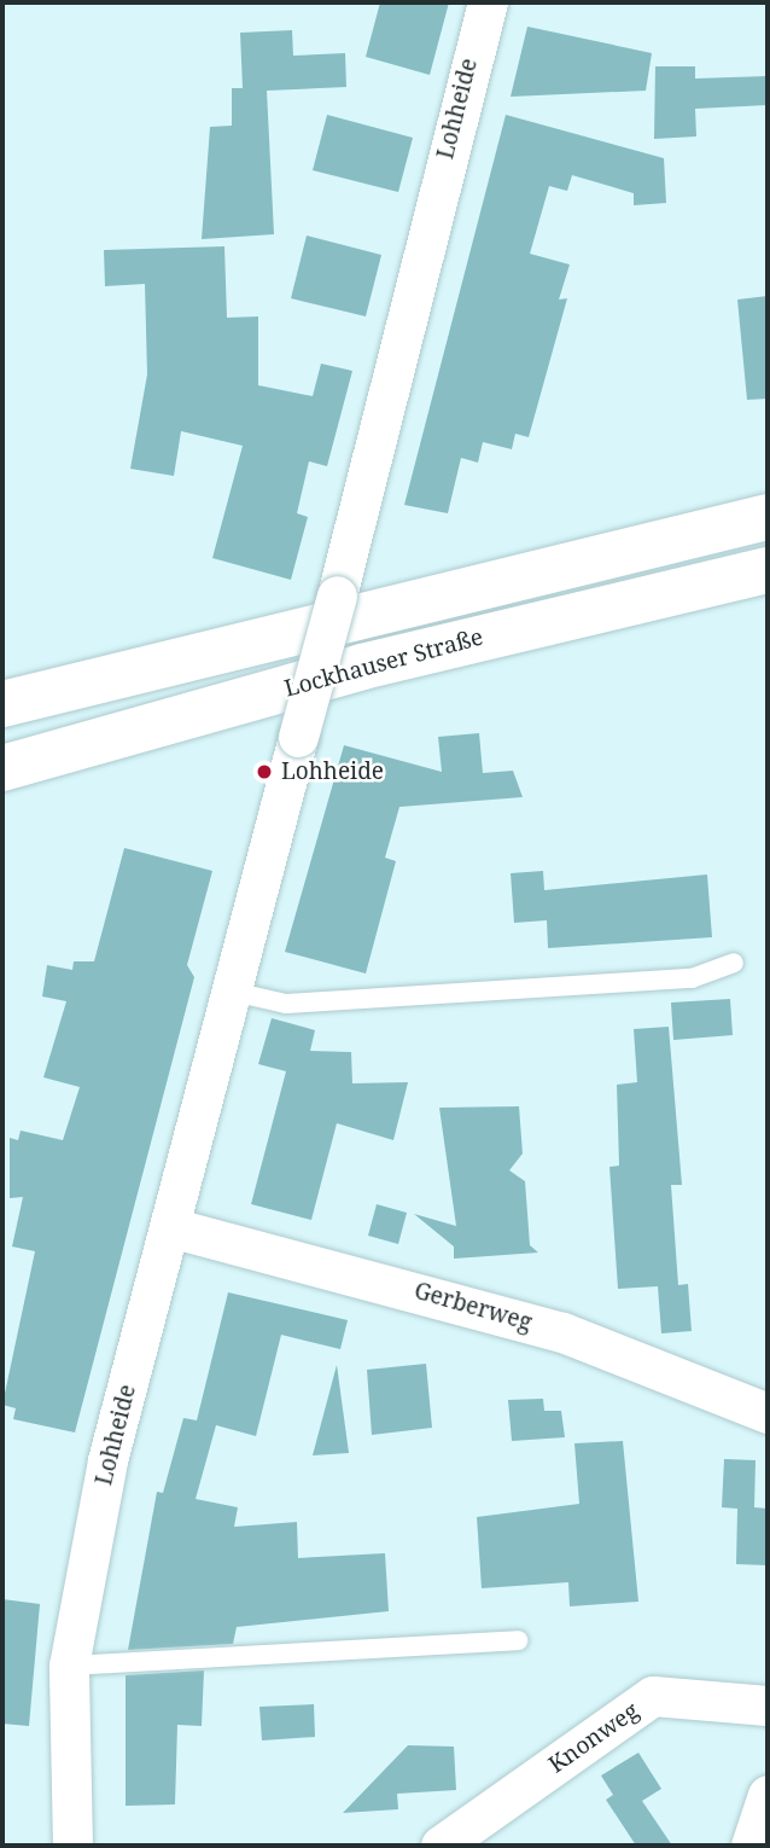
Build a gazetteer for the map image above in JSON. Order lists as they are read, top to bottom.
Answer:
{
  "streets": {
    "main road": ["Lockhauser Straße"],
    "street": ["Lohheide", "Gerberweg", "Knonweg"]
  },
  "crossings": [
    ["Lohheide", "Gerberweg"]
  ],
  "places": ["Lohheide"]
}
